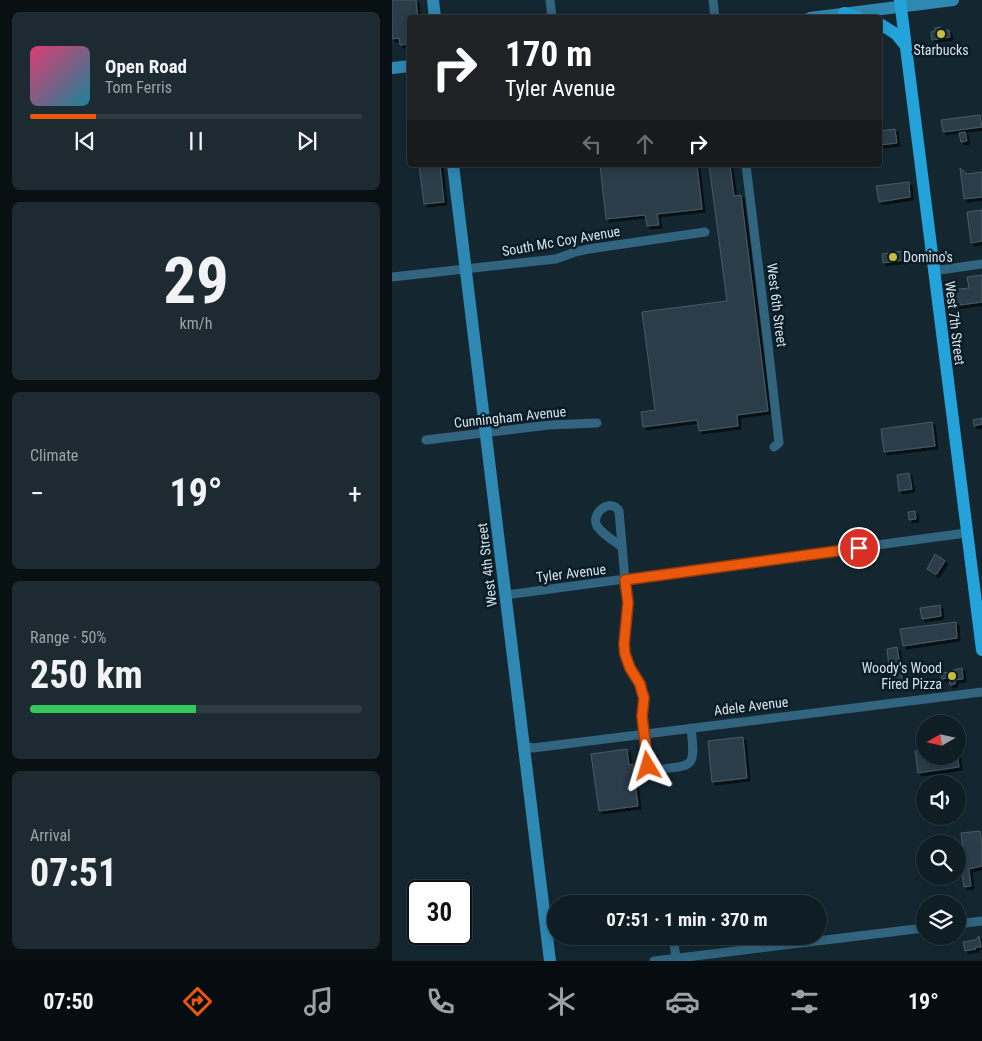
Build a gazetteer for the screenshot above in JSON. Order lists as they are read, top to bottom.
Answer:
{
  "streets": {
    "main road": ["West 7th Street"],
    "street": [
      "South Mc Coy Avenue",
      "West 6th Street",
      "Cunningham Avenue",
      "West 4th Street",
      "Tyler Avenue",
      "Adele Avenue"
    ]
  },
  "crossings": [
    ["South Mc Coy Avenue", "West 4th Street"],
    ["West 7th Street", "Tyler Avenue"],
    ["Cunningham Avenue", "West 4th Street"],
    ["West 4th Street", "Tyler Avenue"],
    ["West 4th Street", "Adele Avenue"]
  ],
  "places": ["Starbucks", "Domino's", "Woody's Wood Fired Pizza"],
  "north": "left",
  "page": {
    "turn": ["170 m", "Tyler Avenue"],
    "song": ["Open Road", "Tom Ferris"],
    "tile": [
      ["29", "km/h"],
      "Climate",
      ["Range · 50%", "250 km"],
      ["Arrival", "07:51"]
    ],
    "heat": ["−", "19°", "+"],
    "limit": "30",
    "trip": "07:51 · 1 min · 370 m",
    "tabs": ["07:50", "19°"]
  }
}
